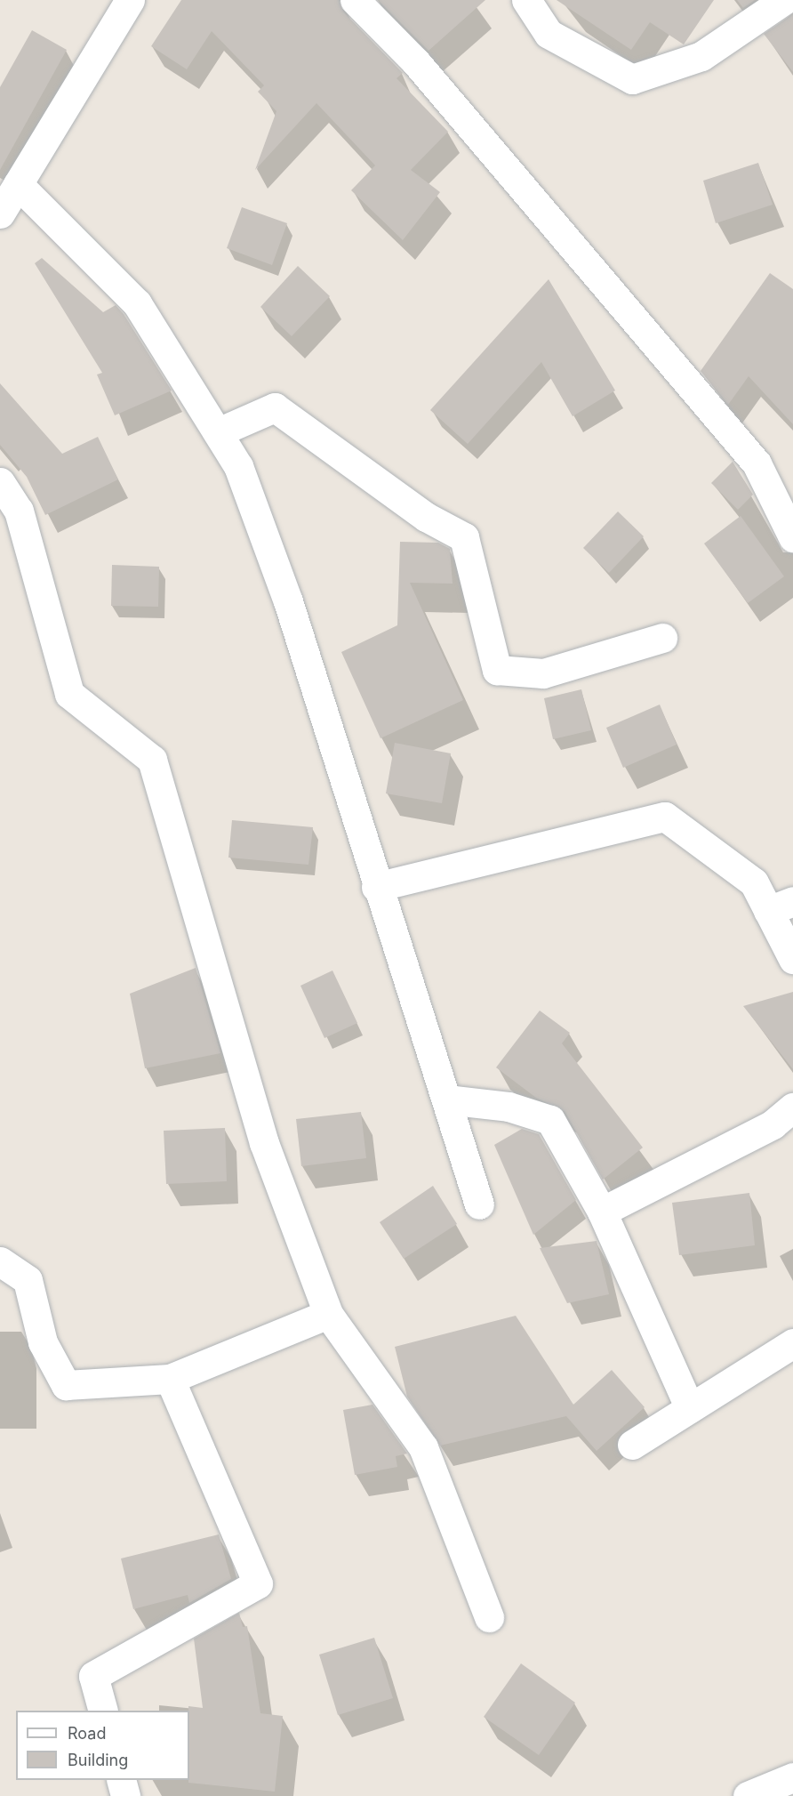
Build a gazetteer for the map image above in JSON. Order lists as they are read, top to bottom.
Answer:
{
  "legend": ["Road", "Building"]
}
